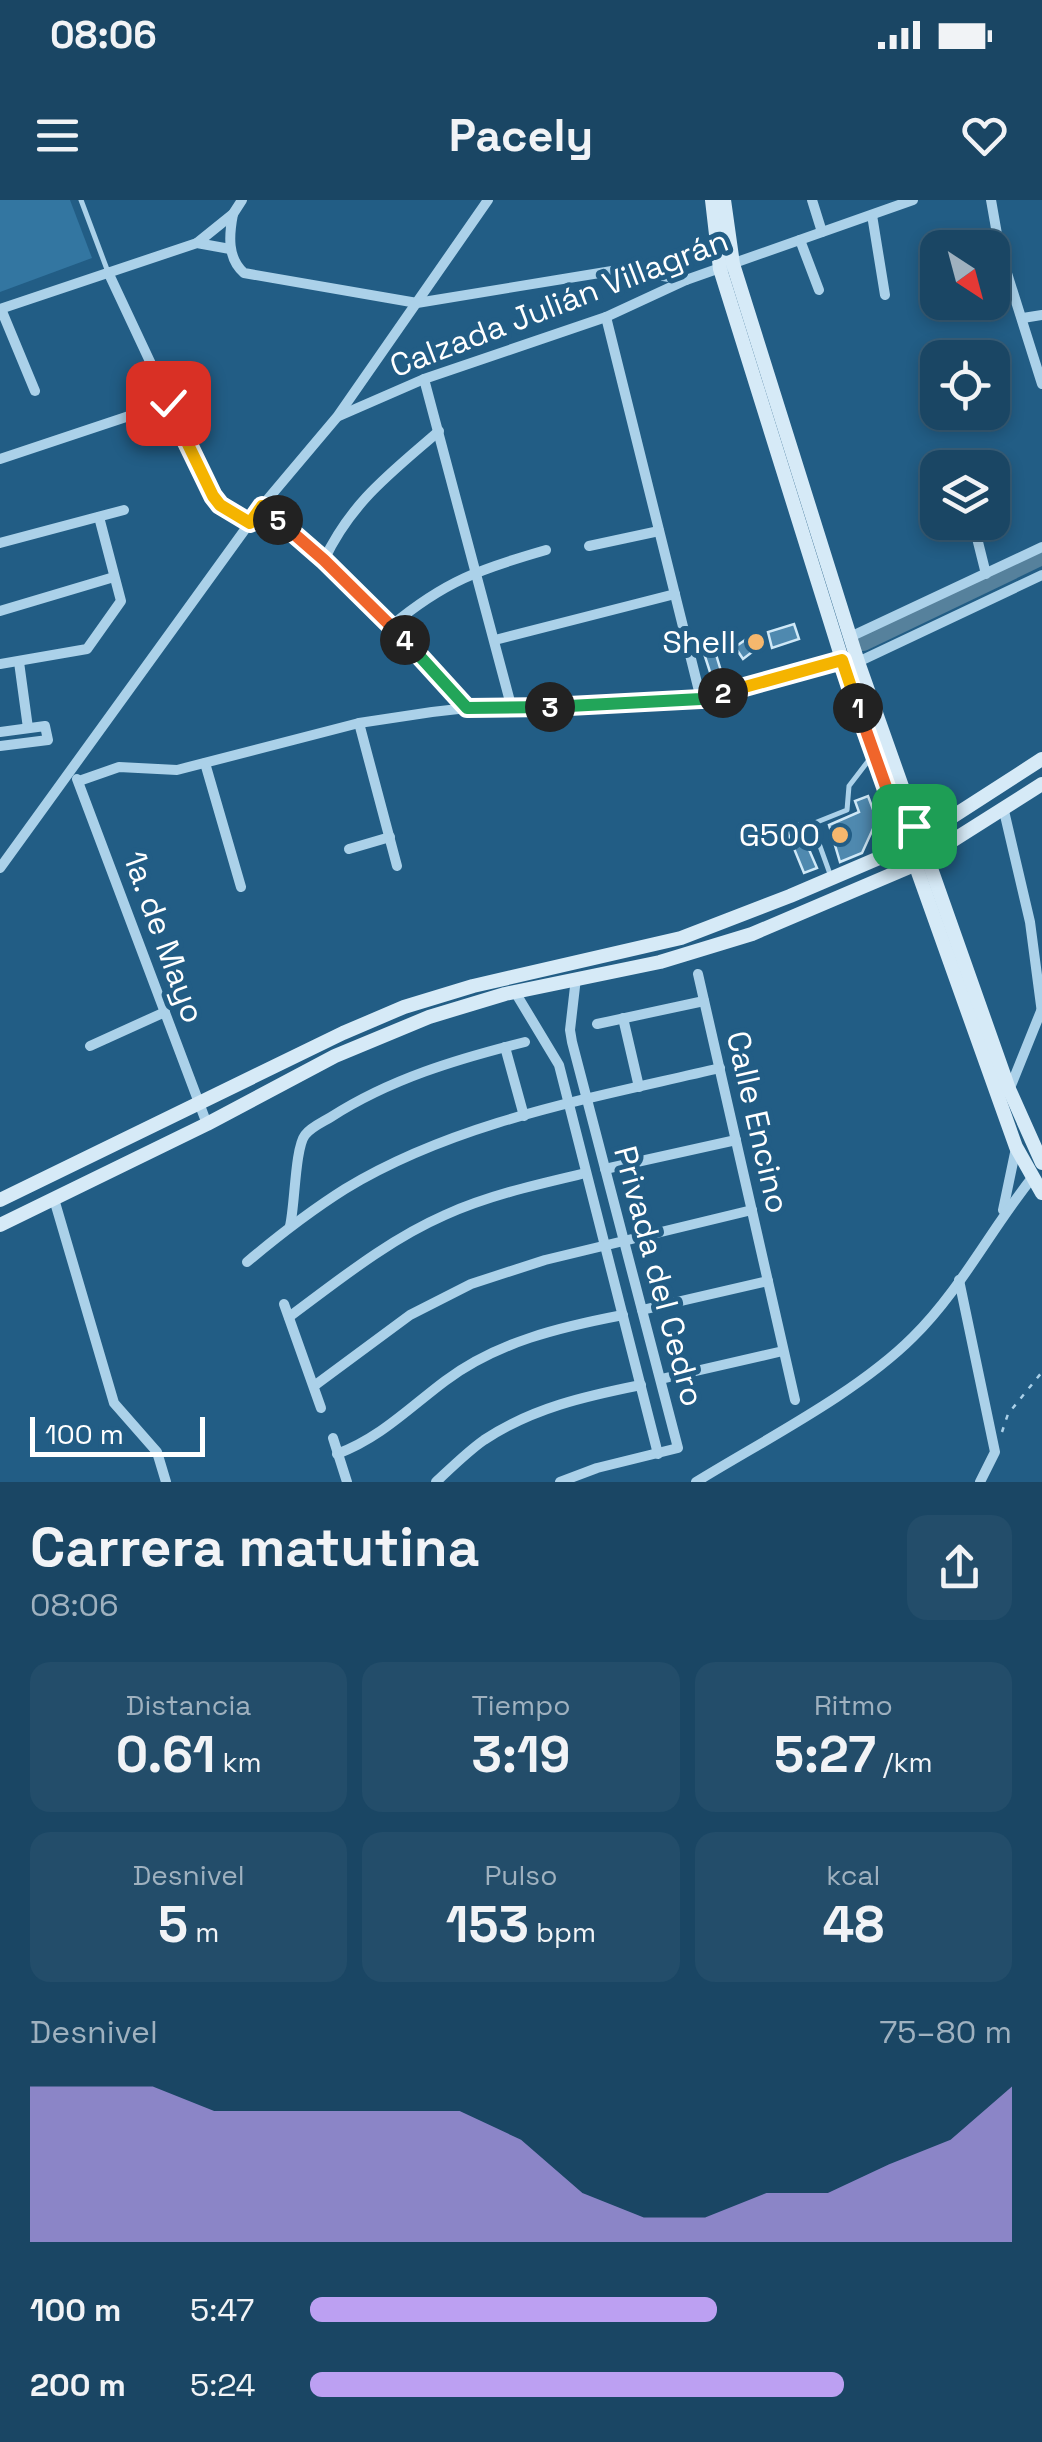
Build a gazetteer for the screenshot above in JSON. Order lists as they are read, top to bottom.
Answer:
{
  "streets": {
    "street": [
      "Calzada Julián Villagrán",
      "1a. de Mayo",
      "Calle Encino",
      "Privada del Cedro"
    ]
  },
  "places": ["Shell", "G500"],
  "scale_bar": "100 m",
  "north": "bottom right",
  "page": {
    "status": "08:06",
    "header": "Pacely",
    "pins": [
      "5",
      "4",
      "2",
      "3",
      "1"
    ],
    "scale": "100 m",
    "heading": ["Carrera matutina", "08:06"],
    "stats": [
      ["Distancia", "0.61 km"],
      ["Tiempo", "3:19"],
      ["Ritmo", "5:27 /km"],
      ["Desnivel", "5 m"],
      ["Pulso", "153 bpm"],
      ["kcal", "48"]
    ],
    "chart": ["Desnivel", "75–80 m"],
    "list": [
      {
        "name": "100 m",
        "note": "5:47"
      },
      {
        "name": "200 m",
        "note": "5:24"
      }
    ]
  }
}
